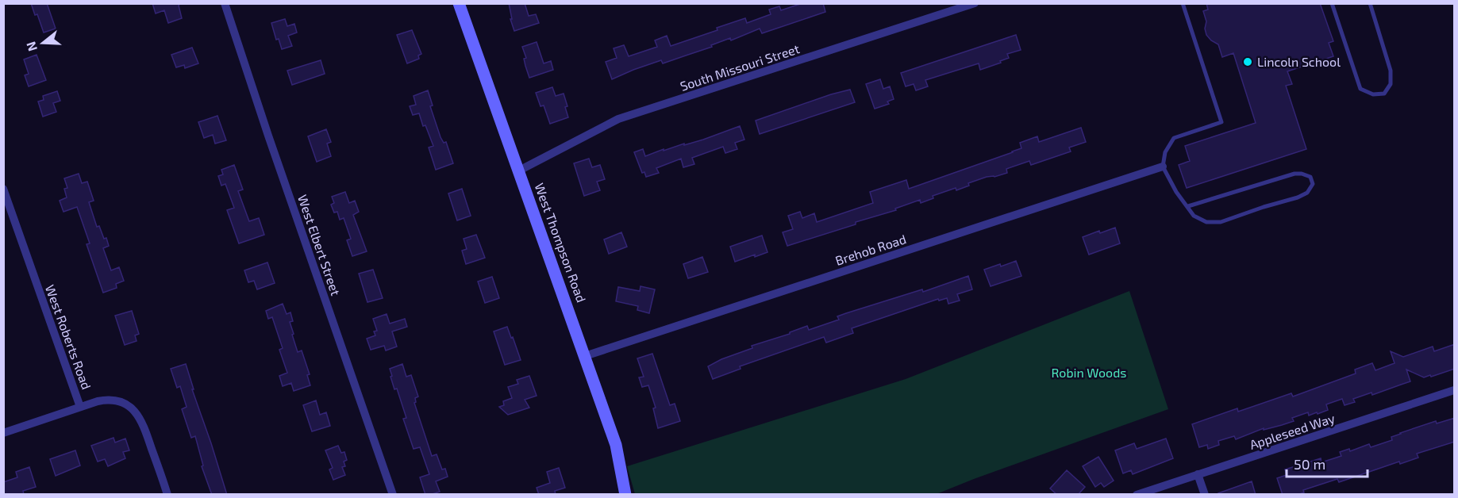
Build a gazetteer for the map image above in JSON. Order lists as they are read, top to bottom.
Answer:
{
  "streets": {
    "main road": ["West Thompson Road"],
    "street": [
      "South Missouri Street",
      "West Elbert Street",
      "Brehob Road",
      "West Roberts Road",
      "Appleseed Way"
    ]
  },
  "crossings": [
    ["South Missouri Street", "West Thompson Road"],
    ["West Thompson Road", "Brehob Road"]
  ],
  "parks": ["Robin Woods"],
  "places": ["Lincoln School"],
  "scale_bar": "50 m",
  "north": "left"
}
